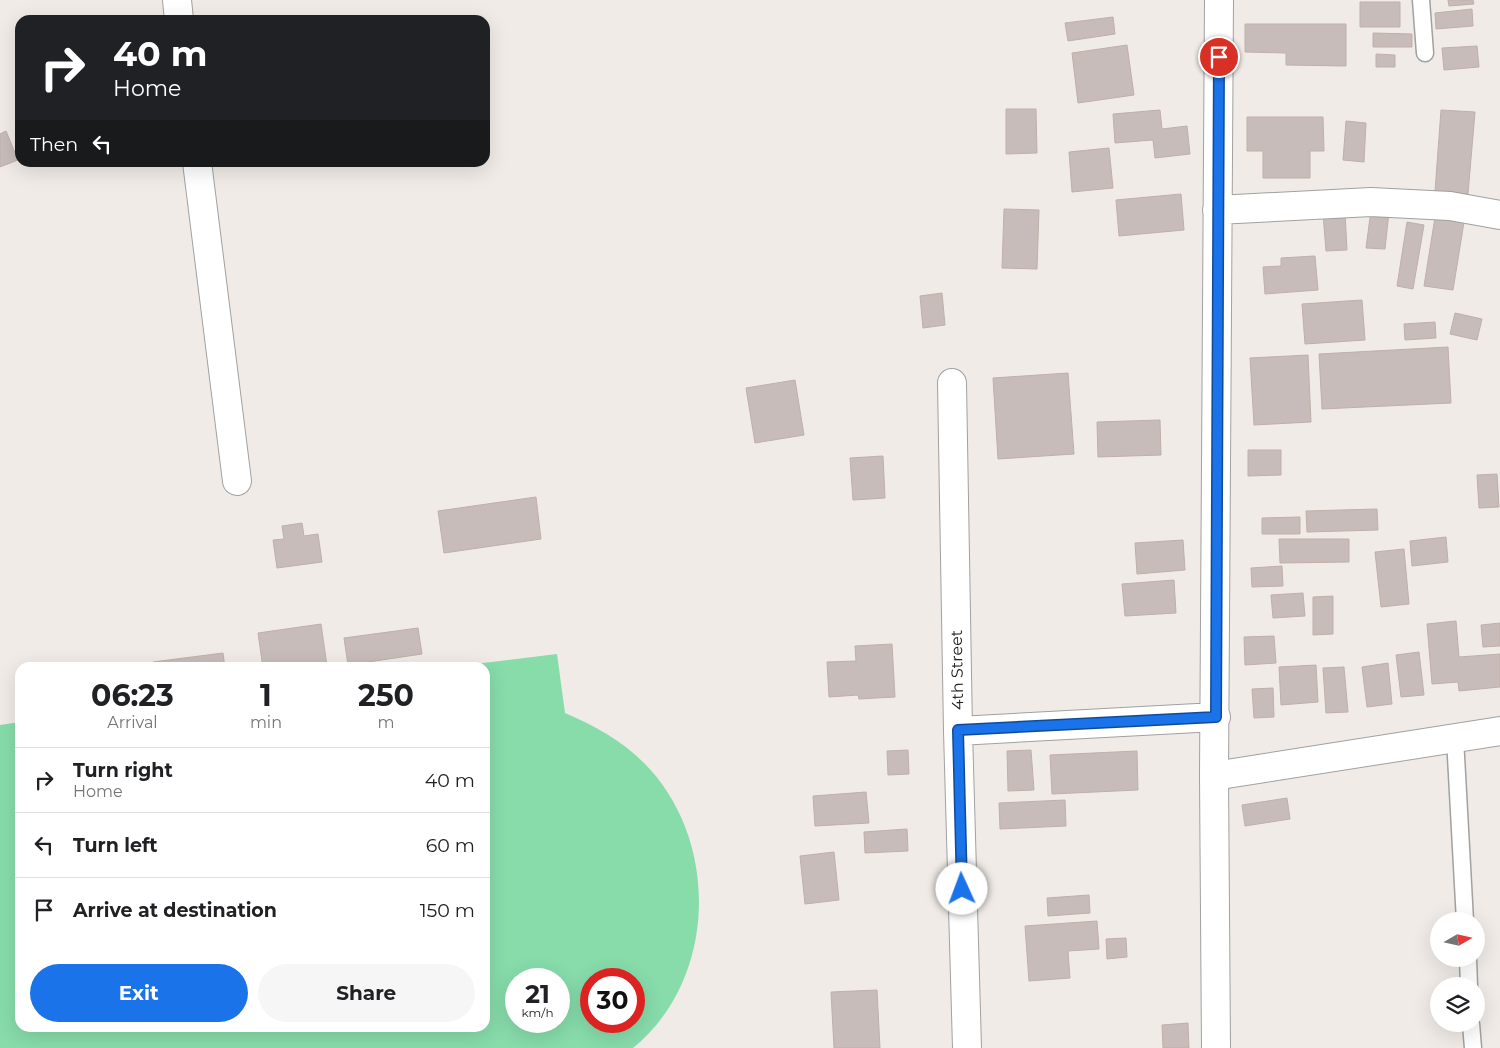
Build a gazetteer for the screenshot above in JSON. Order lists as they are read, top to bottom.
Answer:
{
  "streets": {
    "street": ["4th Street"]
  },
  "north": "right",
  "page": {
    "turn": ["40 m", "Home"],
    "then": "Then",
    "eta": [
      "06:23",
      "Arrival",
      "1",
      "min",
      "250",
      "m"
    ],
    "list": [
      {
        "name": "Turn right",
        "note": "Home",
        "value": "40 m"
      },
      {
        "name": "Turn left",
        "value": "60 m"
      },
      {
        "name": "Arrive at destination",
        "value": "150 m"
      }
    ],
    "buttons": ["Exit", "Share"],
    "speed": "21 km/h",
    "limit": "30"
  }
}
